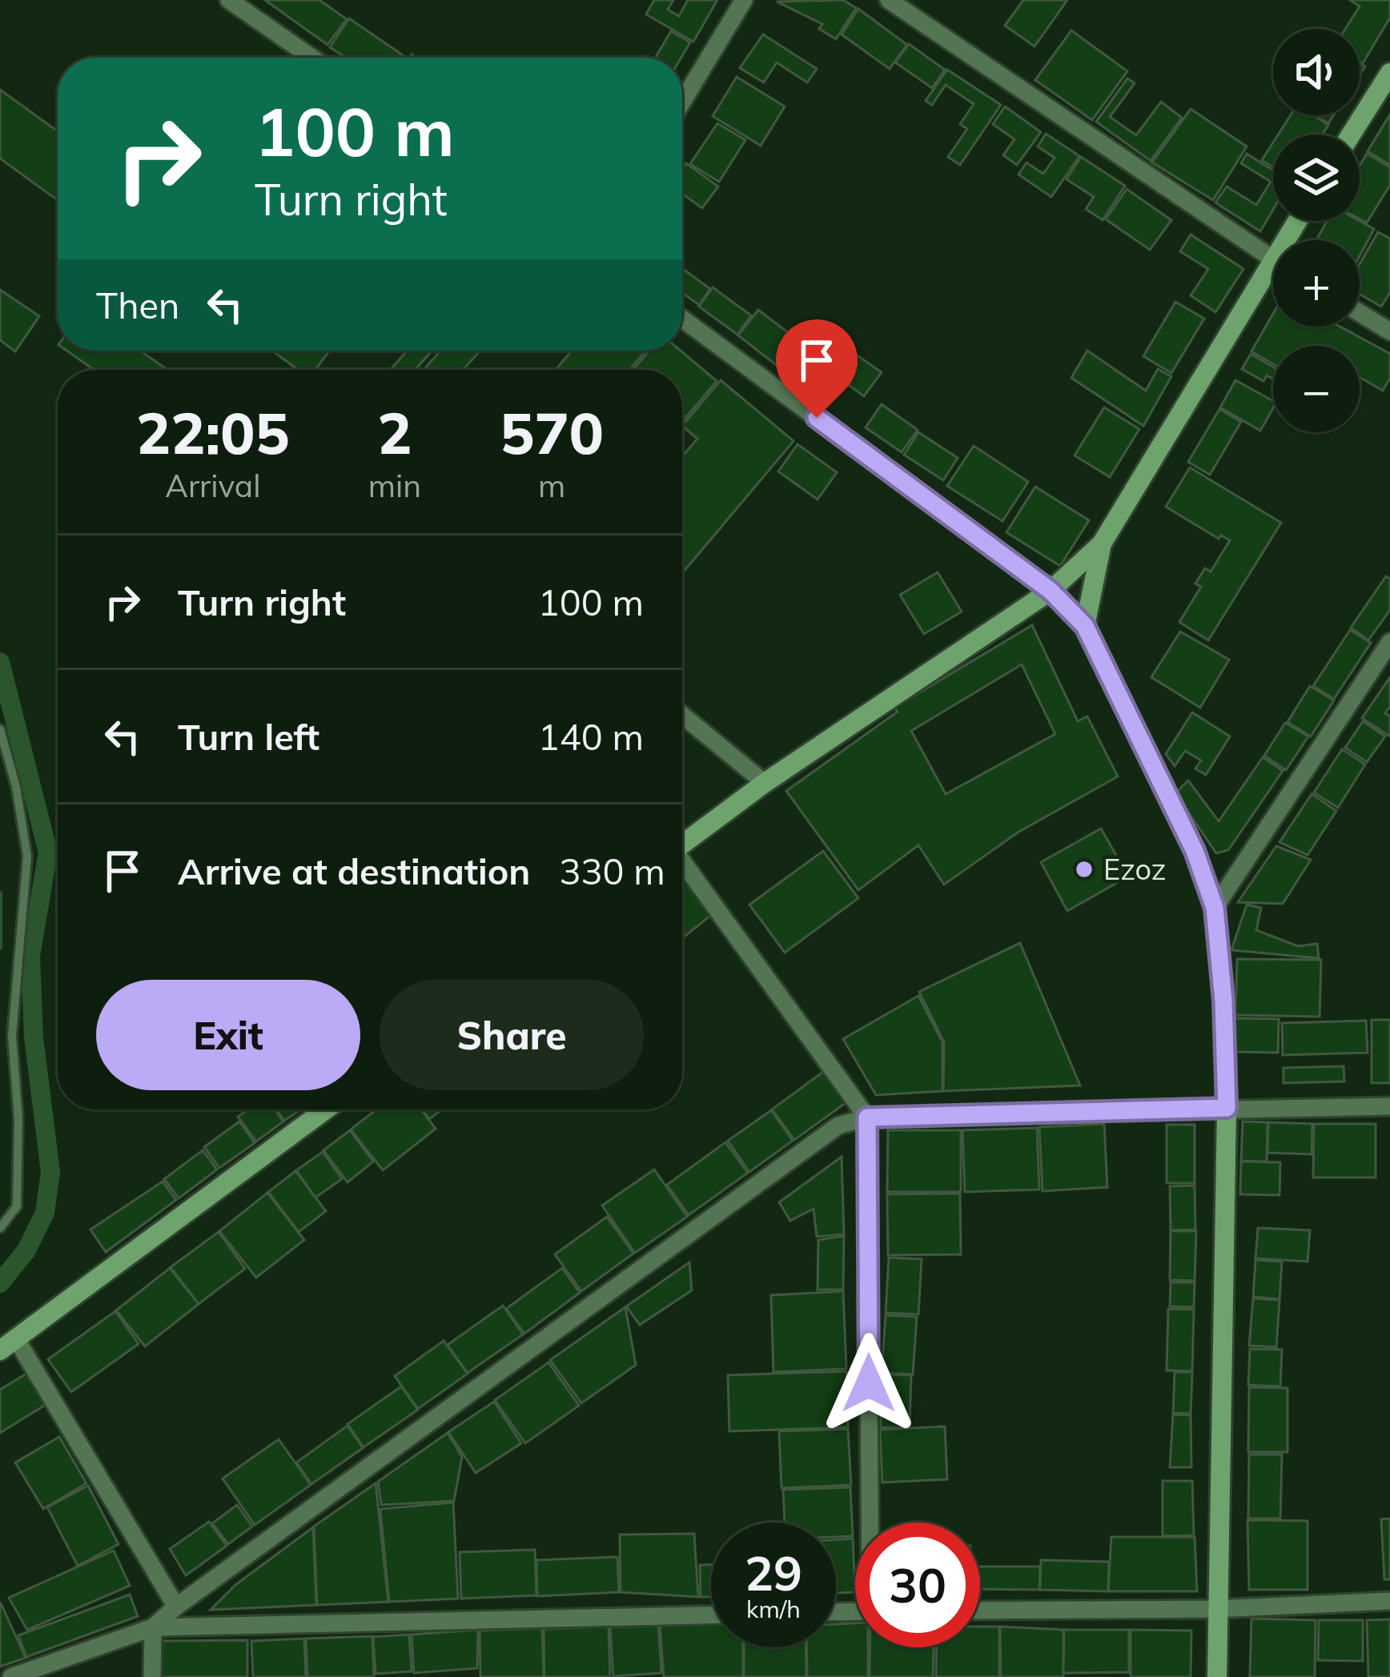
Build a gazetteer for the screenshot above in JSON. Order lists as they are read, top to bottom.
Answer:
{
  "places": ["Ezoz"],
  "page": {
    "map_buttons": ["+", "−"],
    "turn": ["100 m", "Turn right"],
    "then": "Then",
    "eta": [
      "22:05",
      "Arrival",
      "2",
      "min",
      "570",
      "m"
    ],
    "list": [
      {
        "name": "Turn right",
        "value": "100 m"
      },
      {
        "name": "Turn left",
        "value": "140 m"
      },
      {
        "name": "Arrive at destination",
        "value": "330 m"
      }
    ],
    "buttons": ["Exit", "Share"],
    "speed": "29 km/h",
    "limit": "30"
  }
}
